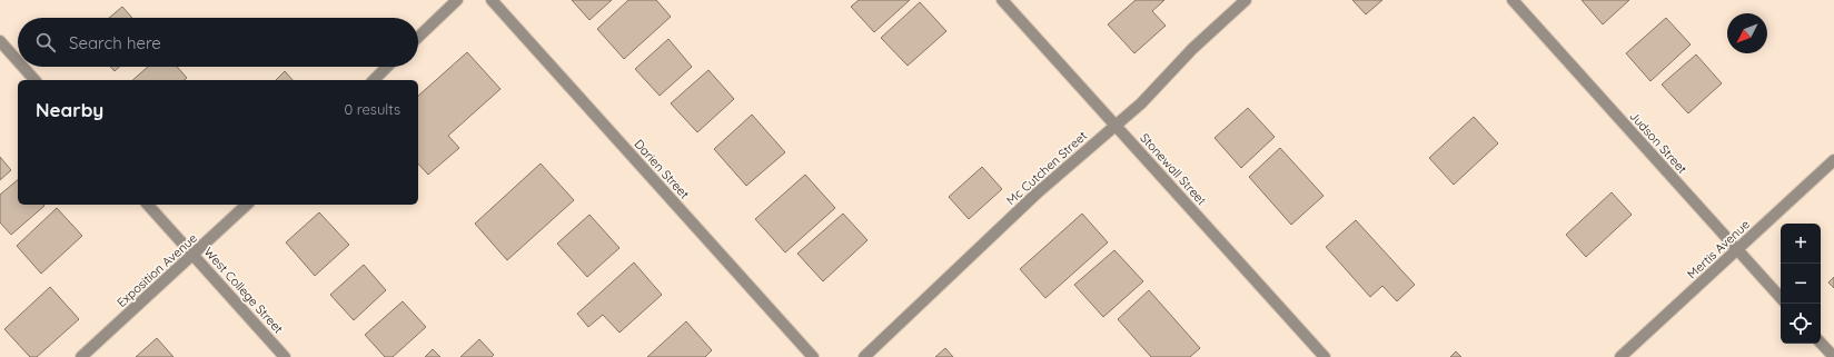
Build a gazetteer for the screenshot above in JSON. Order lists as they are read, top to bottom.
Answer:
{
  "streets": {
    "street": [
      "Judson Street",
      "Mc Cutchen Street",
      "Darien Street",
      "Stonewall Street",
      "Mertis Avenue",
      "Exposition Avenue",
      "West College Street"
    ]
  },
  "crossings": [
    ["Judson Street", "Mertis Avenue"],
    ["Mc Cutchen Street", "Stonewall Street"],
    ["Exposition Avenue", "West College Street"]
  ],
  "north": "bottom left",
  "page": {
    "search": "Search here",
    "heading": ["Nearby", "0 results"],
    "map_buttons": ["+", "−"]
  }
}
